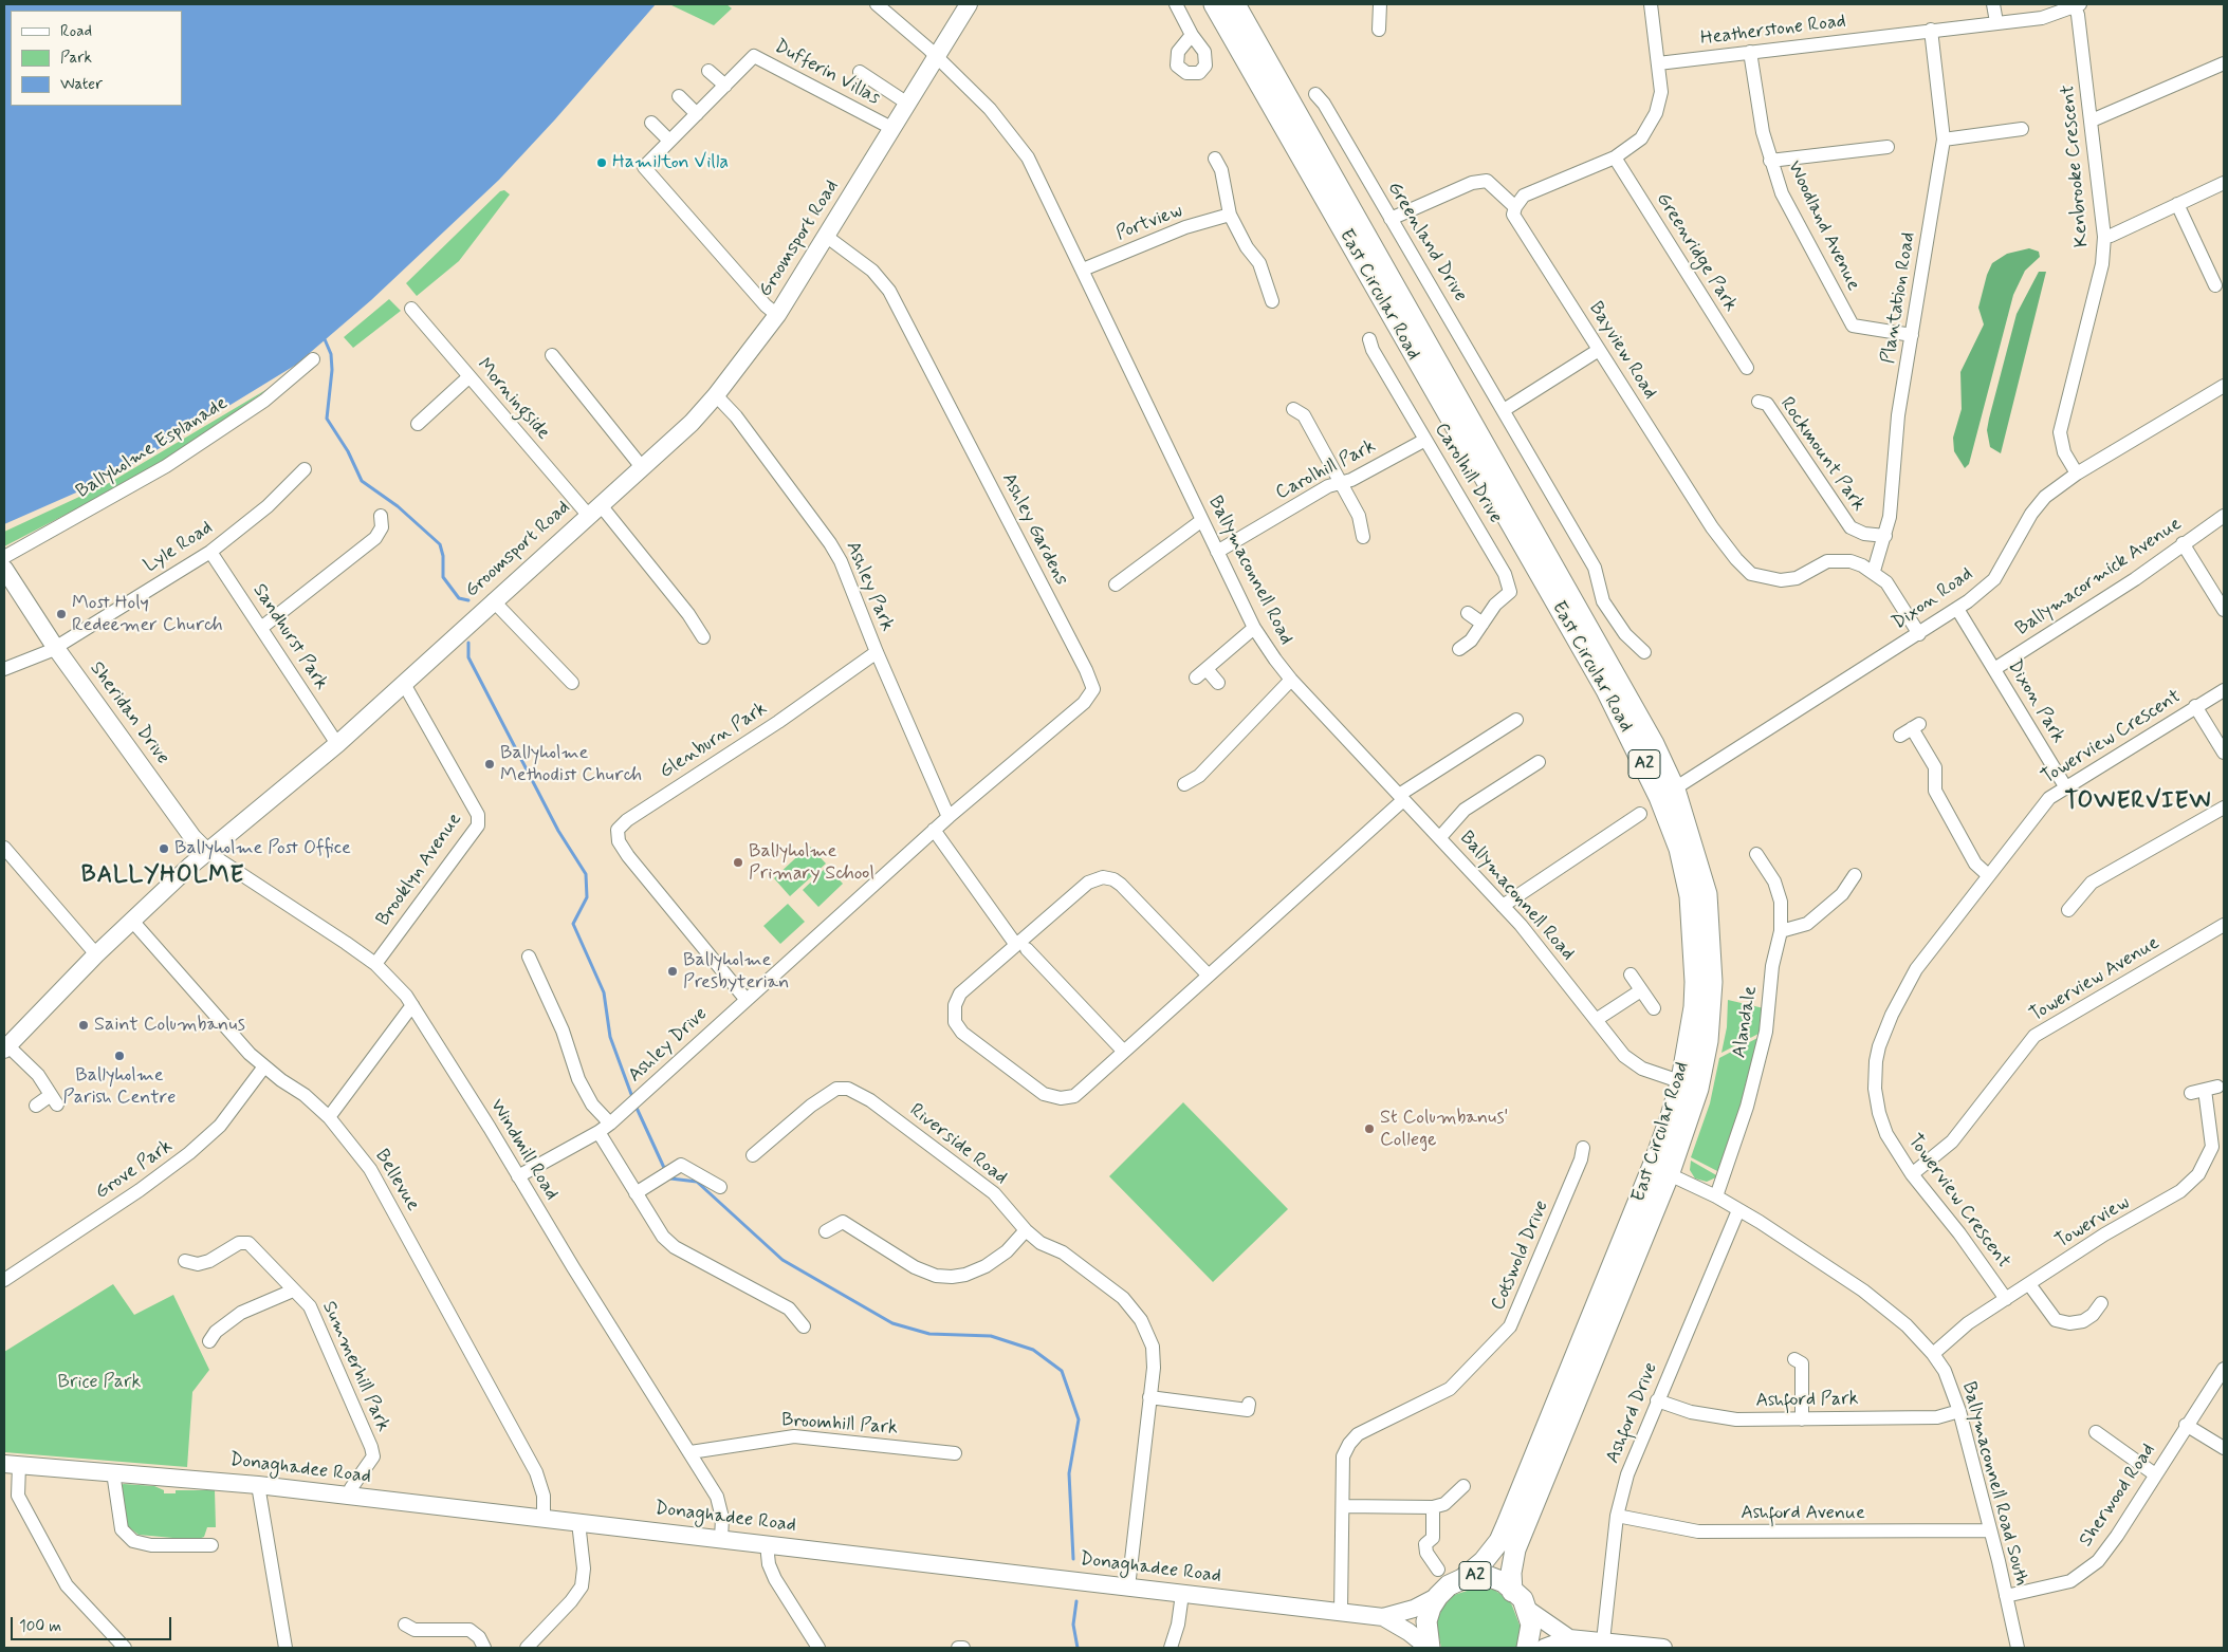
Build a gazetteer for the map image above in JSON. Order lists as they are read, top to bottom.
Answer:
{
  "streets": {
    "highway": ["East Circular Road", "A2"],
    "main road": ["Groomsport Road", "Sheridan Drive", "Donaghadee Road"],
    "street": [
      "Heatherstone Road",
      "Dufferin Villas",
      "Kenbrooke Crescent",
      "Portview",
      "Woodland Avenue",
      "Greenland Drive",
      "Greenridge Park",
      "Plantation Road",
      "Bayview Road",
      "Morningside",
      "Ballyholme Esplanade",
      "Rockmount Park",
      "Carolhill Park",
      "Carolhill Drive",
      "Ashley Gardens",
      "Lyle Road",
      "Ballymaconnell Road",
      "Ballymacormick Avenue",
      "Ashley Park",
      "Dixon Road",
      "Sandhurst Park",
      "Dixon Park",
      "Towerview Crescent",
      "Glenburn Park",
      "Brooklyn Avenue",
      "Towerview Avenue",
      "Alandale",
      "Ashley Drive",
      "Riverside Road",
      "Windmill Road",
      "Grove Park",
      "Bellevue",
      "Towerview",
      "Cotswold Drive",
      "Summerhill Park",
      "Ashford Park",
      "Ashford Drive",
      "Broomhill Park",
      "Ballymaconnell Road South",
      "Sherwood Road",
      "Ashford Avenue"
    ]
  },
  "crossings": [
    ["Heatherstone Road", "Kenbrooke Crescent"],
    ["Heatherstone Road", "Woodland Avenue"],
    ["Heatherstone Road", "Plantation Road"],
    ["Dufferin Villas", "Groomsport Road"],
    ["Kenbrooke Crescent", "Dixon Road"],
    ["Portview", "Ballymaconnell Road"],
    ["Woodland Avenue", "Plantation Road"],
    ["Groomsport Road", "Morningside"],
    ["Groomsport Road", "Ashley Gardens"],
    ["Groomsport Road", "Ballymaconnell Road"],
    ["Groomsport Road", "Ashley Park"],
    ["Groomsport Road", "Sandhurst Park"],
    ["Groomsport Road", "Sheridan Drive"],
    ["Groomsport Road", "Brooklyn Avenue"],
    ["Groomsport Road", "Windmill Road"],
    ["Groomsport Road", "Bellevue"],
    ["East Circular Road", "Ballymaconnell Road"],
    ["East Circular Road", "Dixon Road"],
    ["East Circular Road", "A2"],
    ["East Circular Road", "Ballymaconnell Road South"],
    ["Plantation Road", "Bayview Road"],
    ["Plantation Road", "Rockmount Park"],
    ["Bayview Road", "Dixon Road"],
    ["Carolhill Park", "Carolhill Drive"],
    ["Carolhill Park", "Ballymaconnell Road"],
    ["Ashley Gardens", "Ashley Park"],
    ["Ashley Gardens", "Ashley Drive"],
    ["Lyle Road", "Sandhurst Park"],
    ["Lyle Road", "Sheridan Drive"],
    ["Ballymacormick Avenue", "Dixon Park"],
    ["Ashley Park", "Glenburn Park"],
    ["Ashley Park", "Ashley Drive"],
    ["Dixon Road", "Dixon Park"],
    ["Dixon Park", "Towerview Crescent"],
    ["Sheridan Drive", "Windmill Road"],
    ["Towerview Crescent", "Towerview Avenue"],
    ["Towerview Crescent", "Towerview"],
    ["Glenburn Park", "Ashley Drive"],
    ["A2", "Donaghadee Road"],
    ["Brooklyn Avenue", "Windmill Road"],
    ["Alandale", "Ballymaconnell Road South"],
    ["Ashley Drive", "Windmill Road"],
    ["Riverside Road", "Donaghadee Road"],
    ["Windmill Road", "Broomhill Park"],
    ["Windmill Road", "Donaghadee Road"],
    ["Grove Park", "Bellevue"],
    ["Bellevue", "Donaghadee Road"],
    ["Towerview", "Ballymaconnell Road South"],
    ["Cotswold Drive", "Donaghadee Road"],
    ["Summerhill Park", "Donaghadee Road"],
    ["Ashford Park", "Ashford Drive"],
    ["Ashford Park", "Ballymaconnell Road South"],
    ["Ashford Drive", "Ballymaconnell Road South"],
    ["Ashford Drive", "Ashford Avenue"],
    ["Ballymaconnell Road South", "Sherwood Road"],
    ["Ballymaconnell Road South", "Ashford Avenue"]
  ],
  "districts": ["TOWERVIEW", "BALLYHOLME"],
  "parks": ["Brice Park"],
  "places": [
    "Hamilton Villa",
    "Most Holy Redeemer Church",
    "Ballyholme Methodist Church",
    "Ballyholme Post Office",
    "Ballyholme Primary School",
    "Ballyholme Presbyterian",
    "Saint Columbanus",
    "Ballyholme Parish Centre",
    "St Columbanus' College"
  ],
  "legend": ["Road", "Park", "Water"],
  "scale_bar": "100 m"
}
